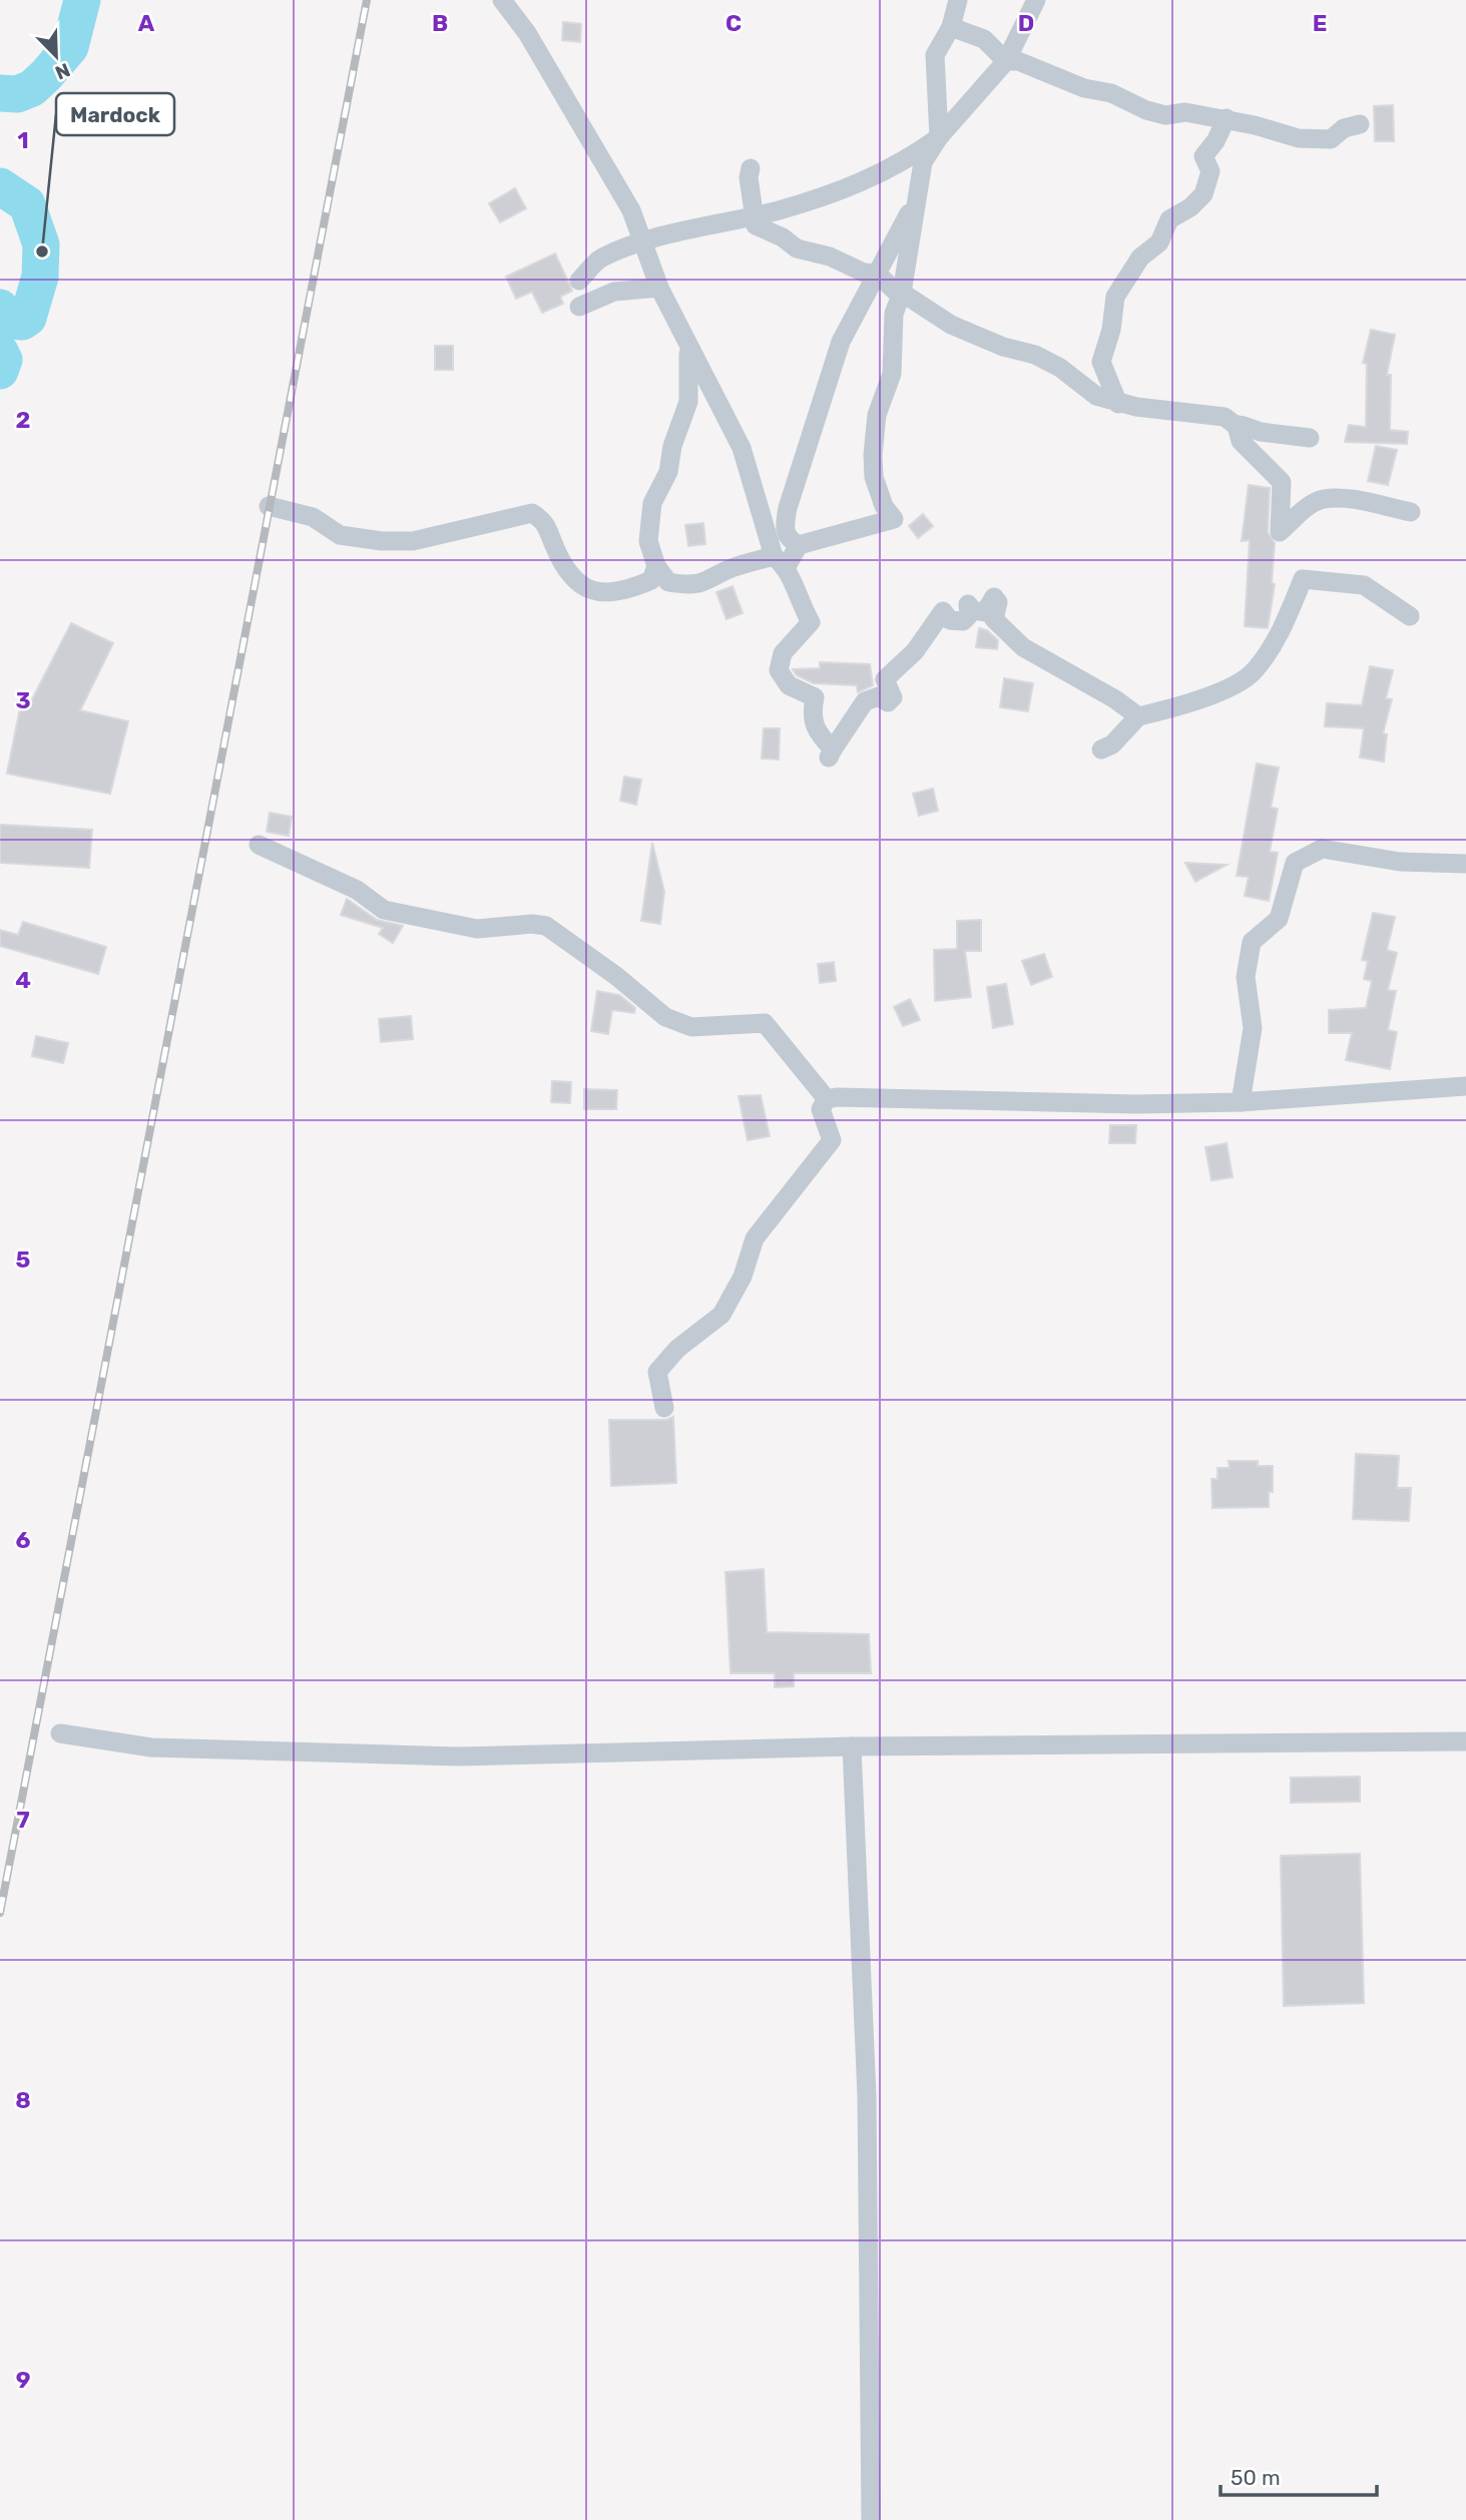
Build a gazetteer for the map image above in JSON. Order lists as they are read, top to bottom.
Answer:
{
  "places": ["Mardock"],
  "scale_bar": "50 m",
  "north": "bottom right",
  "grid": {
    "columns": [
      "A",
      "B",
      "C",
      "D",
      "E"
    ],
    "rows": [
      "1",
      "2",
      "3",
      "4",
      "5",
      "6",
      "7",
      "8",
      "9"
    ]
  }
}
